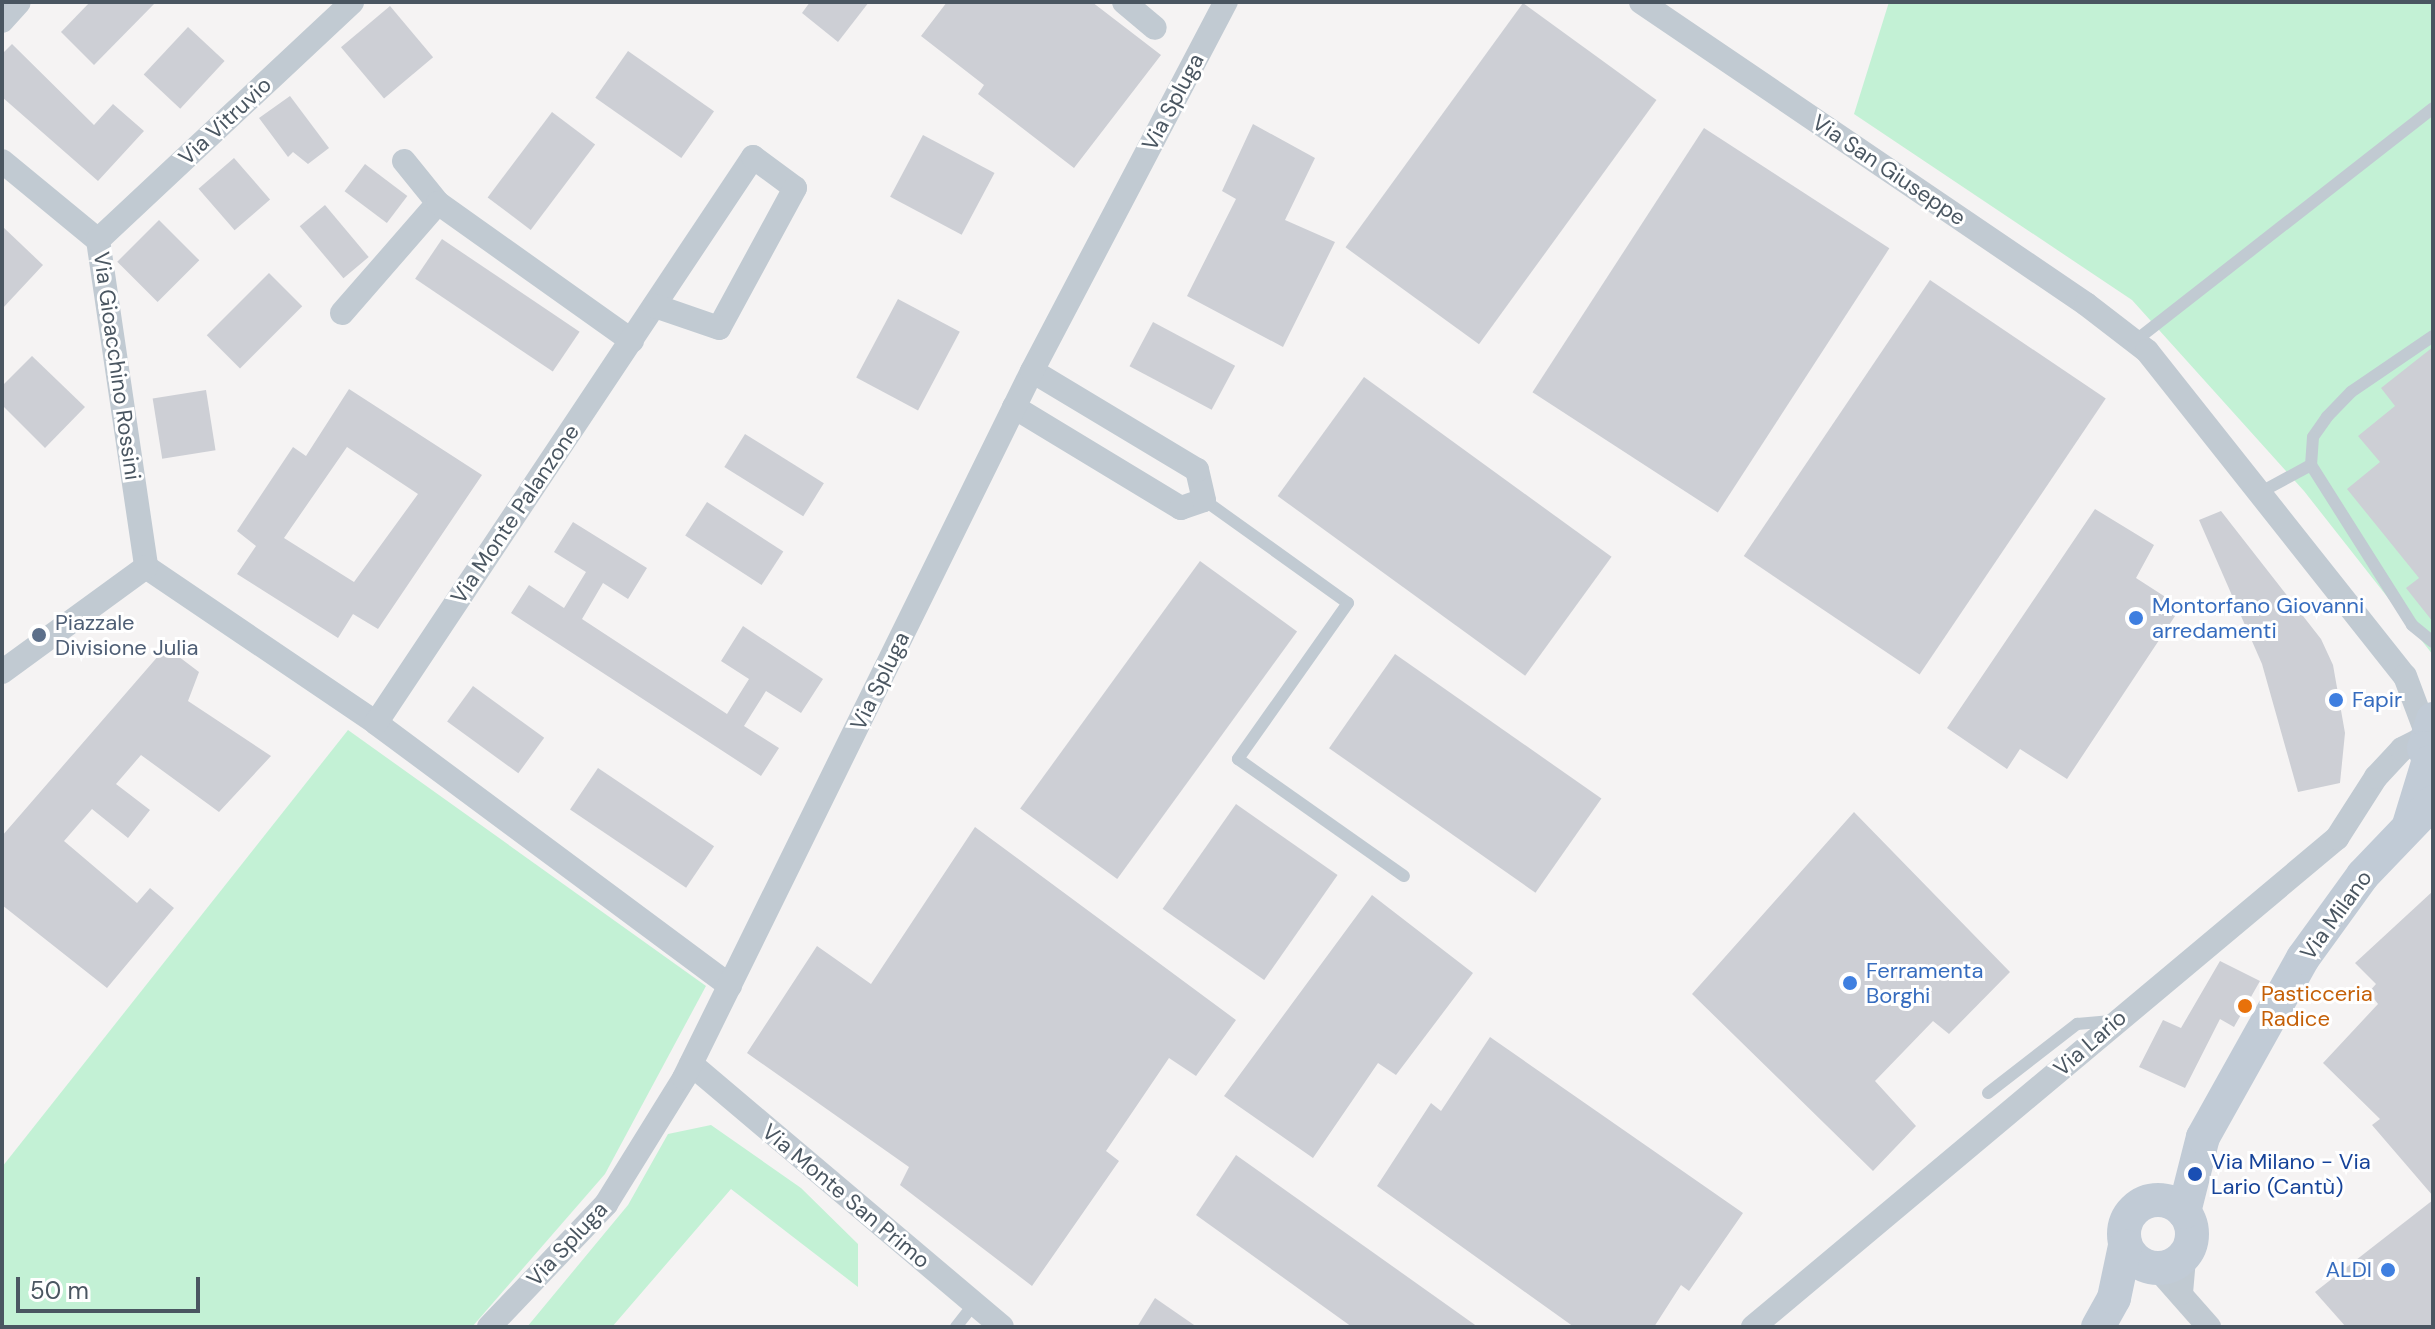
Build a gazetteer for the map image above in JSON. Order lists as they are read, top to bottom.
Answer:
{
  "streets": {
    "main road": ["Via Milano"],
    "street": [
      "Via Spluga",
      "Via Vitruvio",
      "Via San Giuseppe",
      "Via Gioacchino Rossini",
      "Via Monte Palanzone",
      "Via Lario",
      "Via Monte San Primo"
    ]
  },
  "crossings": [
    ["Via Spluga", "Via Monte San Primo"],
    ["Via Vitruvio", "Via Gioacchino Rossini"],
    ["Via San Giuseppe", "Via Milano"],
    ["Via San Giuseppe", "Via Lario"],
    ["Via Milano", "Via Lario"]
  ],
  "places": [
    "Montorfano Giovanni arredamenti",
    "Piazzale Divisione Julia",
    "Fapir",
    "Ferramenta Borghi",
    "Pasticceria Radice",
    "Via Milano - Via Lario (Cantù)",
    "ALDI"
  ],
  "scale_bar": "50 m"
}
